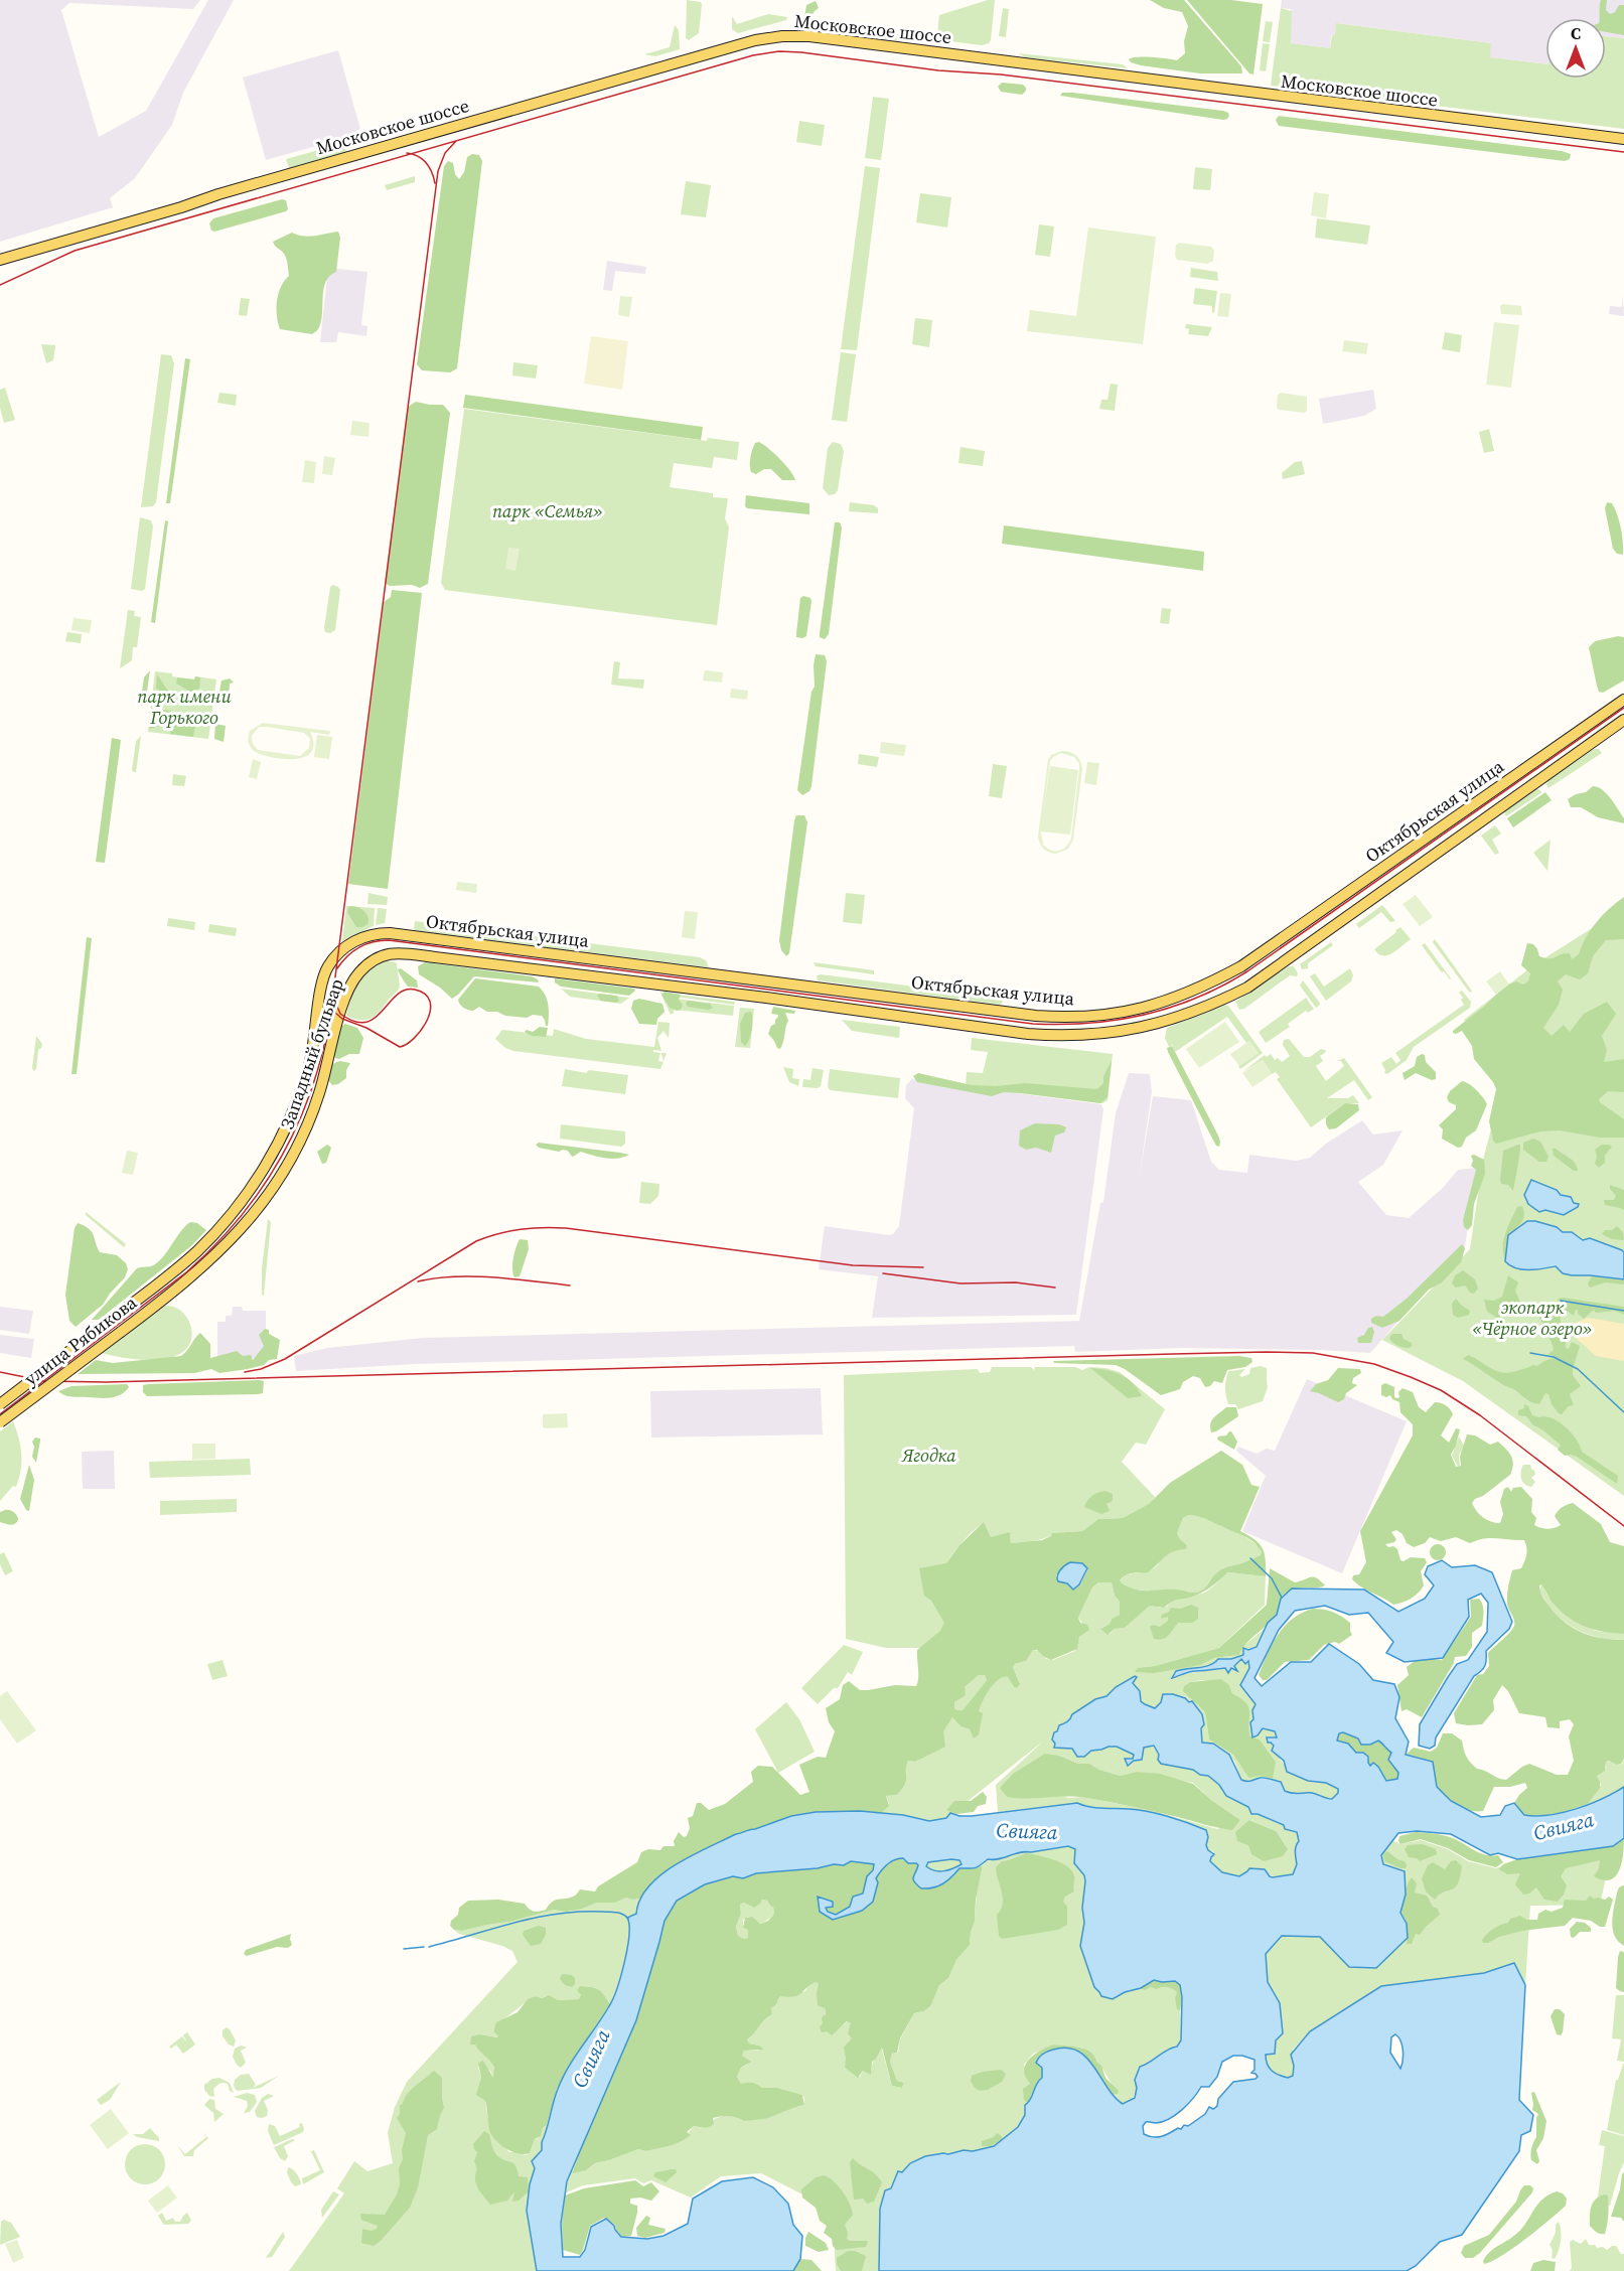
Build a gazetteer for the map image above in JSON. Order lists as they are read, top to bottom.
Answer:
{
  "streets": {
    "main road": [
      "Московское шоссе",
      "Октябрьская улица",
      "Западный бульвар",
      "улица Рябикова"
    ]
  },
  "crossings": [
    ["Октябрьская улица", "Западный бульвар"],
    ["Западный бульвар", "улица Рябикова"]
  ],
  "water": ["Свияга"],
  "parks": [
    "парк «Семья»",
    "парк имени Горького",
    "экопарк «Чёрное озеро»",
    "Ягодка"
  ],
  "north": "top"
}
